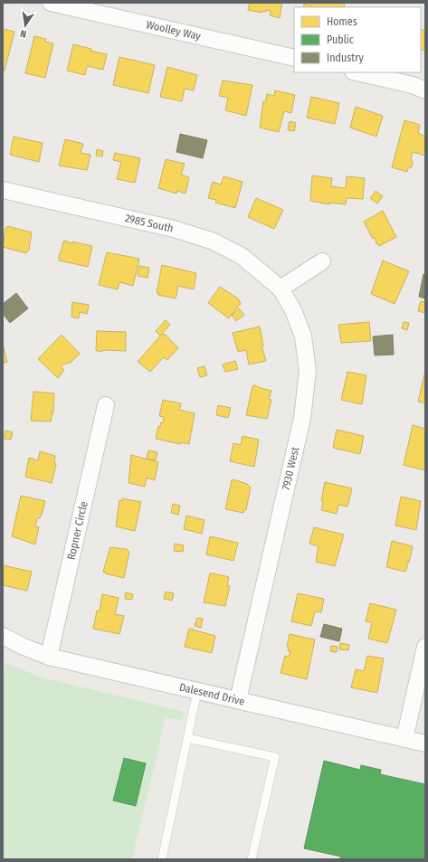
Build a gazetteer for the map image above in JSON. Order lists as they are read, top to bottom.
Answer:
{
  "streets": {
    "street": [
      "Woolley Way",
      "2985 South",
      "7930 West",
      "Ropner Circle",
      "Dalesend Drive"
    ]
  },
  "crossings": [
    ["2985 South", "7930 West"],
    ["7930 West", "Dalesend Drive"],
    ["Ropner Circle", "Dalesend Drive"]
  ],
  "legend": ["Homes", "Public", "Industry"],
  "north": "bottom"
}
